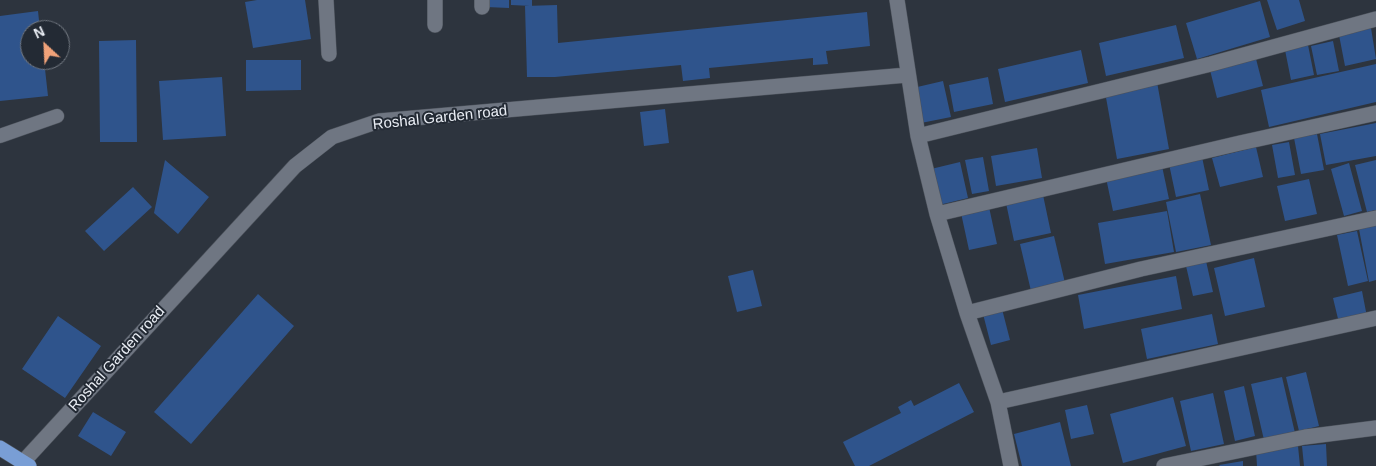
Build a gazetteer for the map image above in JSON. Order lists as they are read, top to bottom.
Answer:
{
  "streets": {
    "street": ["Roshal Garden road"]
  },
  "north": "top left"
}
